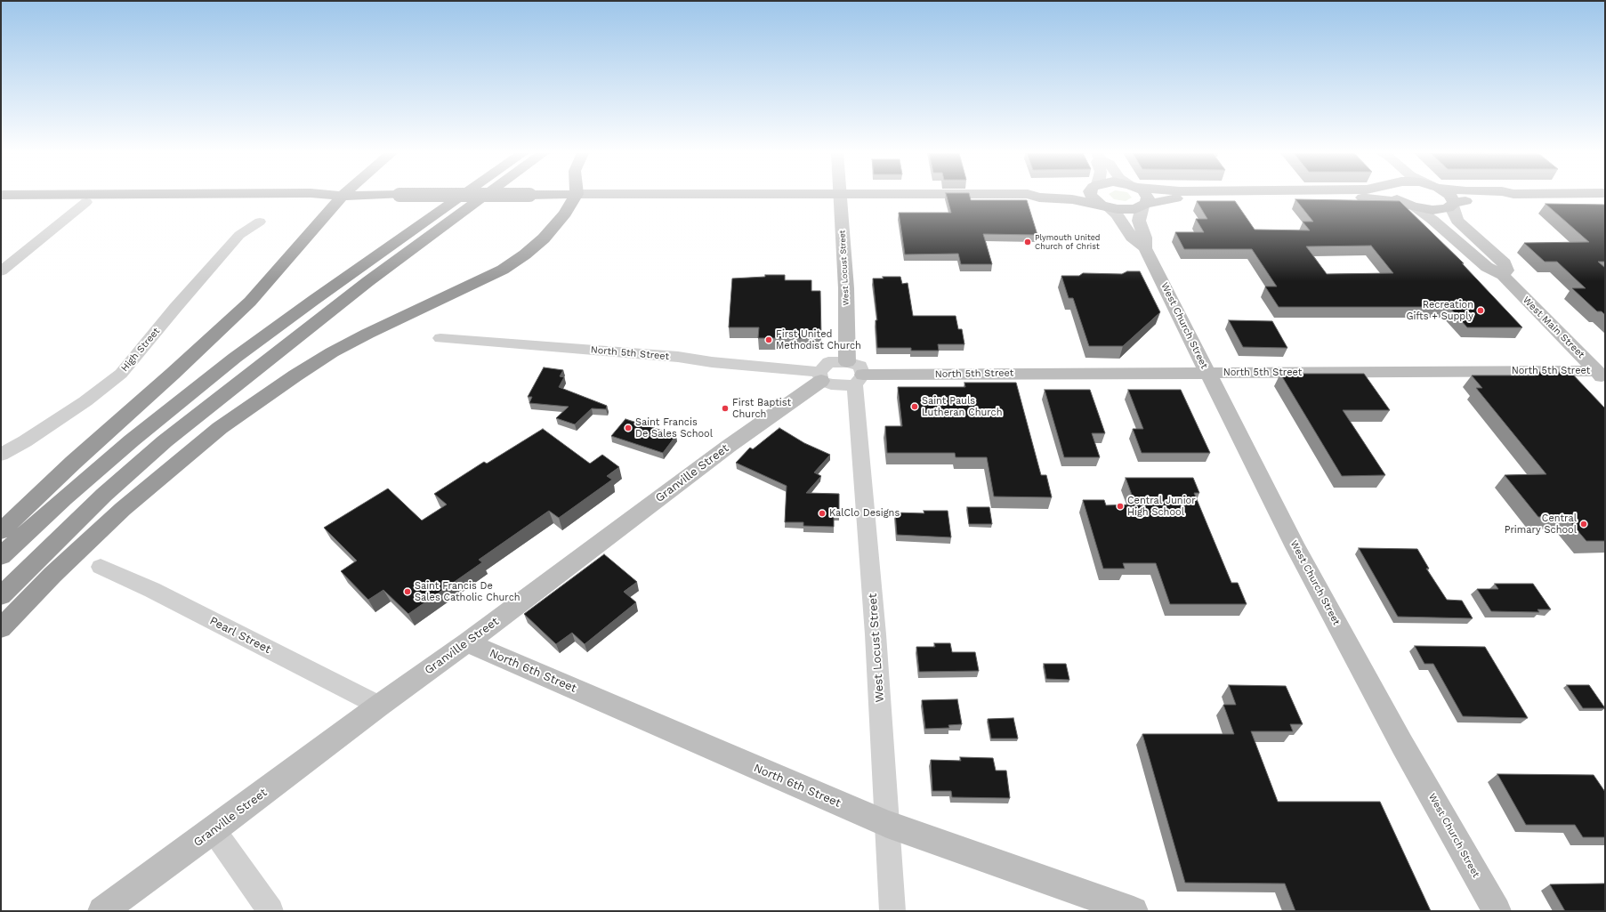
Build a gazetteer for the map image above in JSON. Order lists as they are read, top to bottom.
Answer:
{
  "streets": {
    "street": [
      "West Locust Street",
      "West Church Street",
      "West Main Street",
      "High Street",
      "North 5th Street",
      "Granville Street",
      "Pearl Street",
      "North 6th Street"
    ]
  },
  "crossings": [
    ["West Locust Street", "North 5th Street"],
    ["West Locust Street", "North 6th Street"],
    ["West Church Street", "North 5th Street"],
    ["West Main Street", "North 5th Street"],
    ["North 5th Street", "Granville Street"],
    ["Granville Street", "Pearl Street"],
    ["Granville Street", "North 6th Street"]
  ],
  "places": [
    "Plymouth United Church of Christ",
    "Recreation Gifts + Supply",
    "First United Methodist Church",
    "Saint Pauls Lutheran Church",
    "First Baptist Church",
    "Saint Francis De Sales School",
    "Central Junior High School",
    "KalClo Designs",
    "Central Primary School",
    "Saint Francis De Sales Catholic Church"
  ]
}
